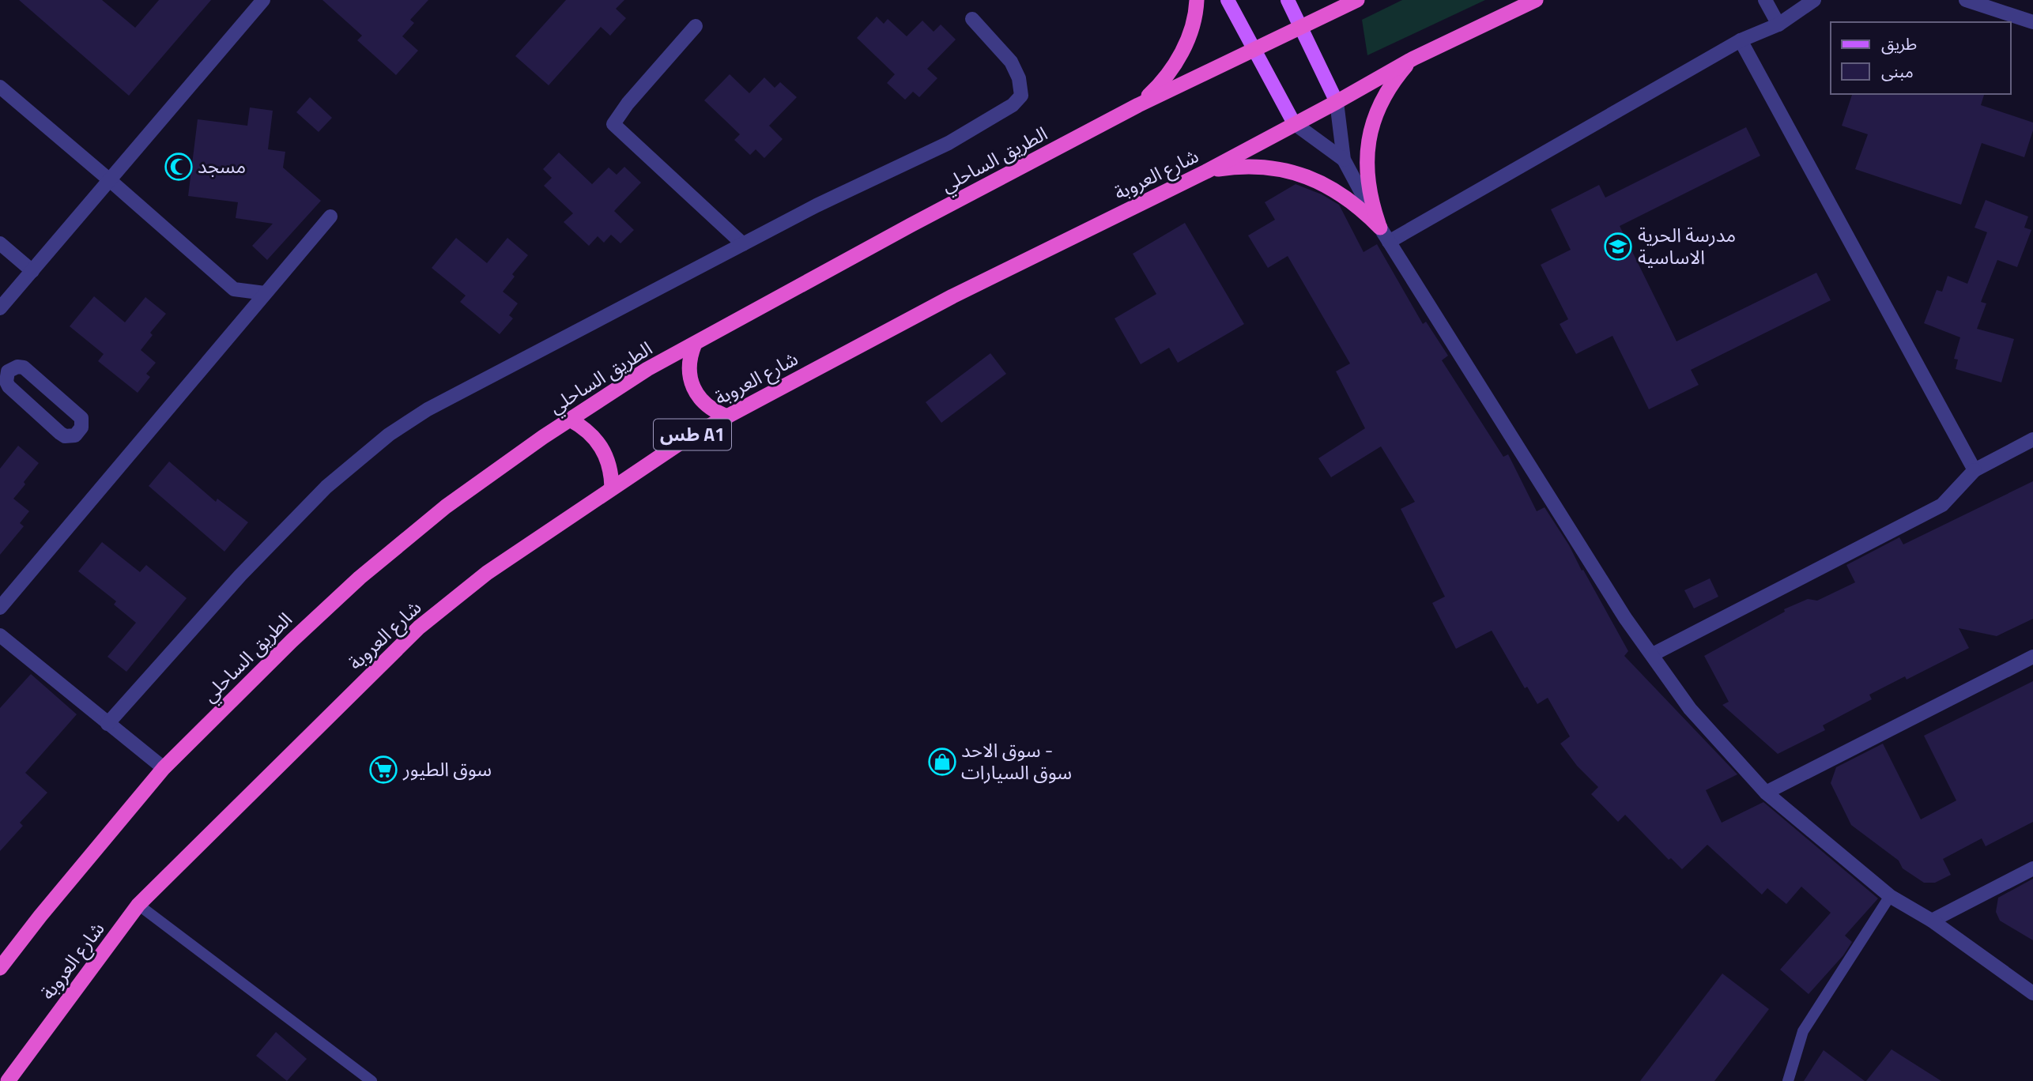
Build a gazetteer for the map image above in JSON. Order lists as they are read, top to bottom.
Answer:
{
  "streets": {
    "highway": ["الطريق الساحلي", "شارع العروبة", "طس A1"]
  },
  "places": {
    "mosque": ["مسجد"],
    "school or university": ["مدرسة الحرية الاساسية"],
    "shop": ["سوق الاحد - سوق السيارات"],
    "supermarket": ["سوق الطيور"]
  },
  "legend": ["طريق", "مبنى"]
}
